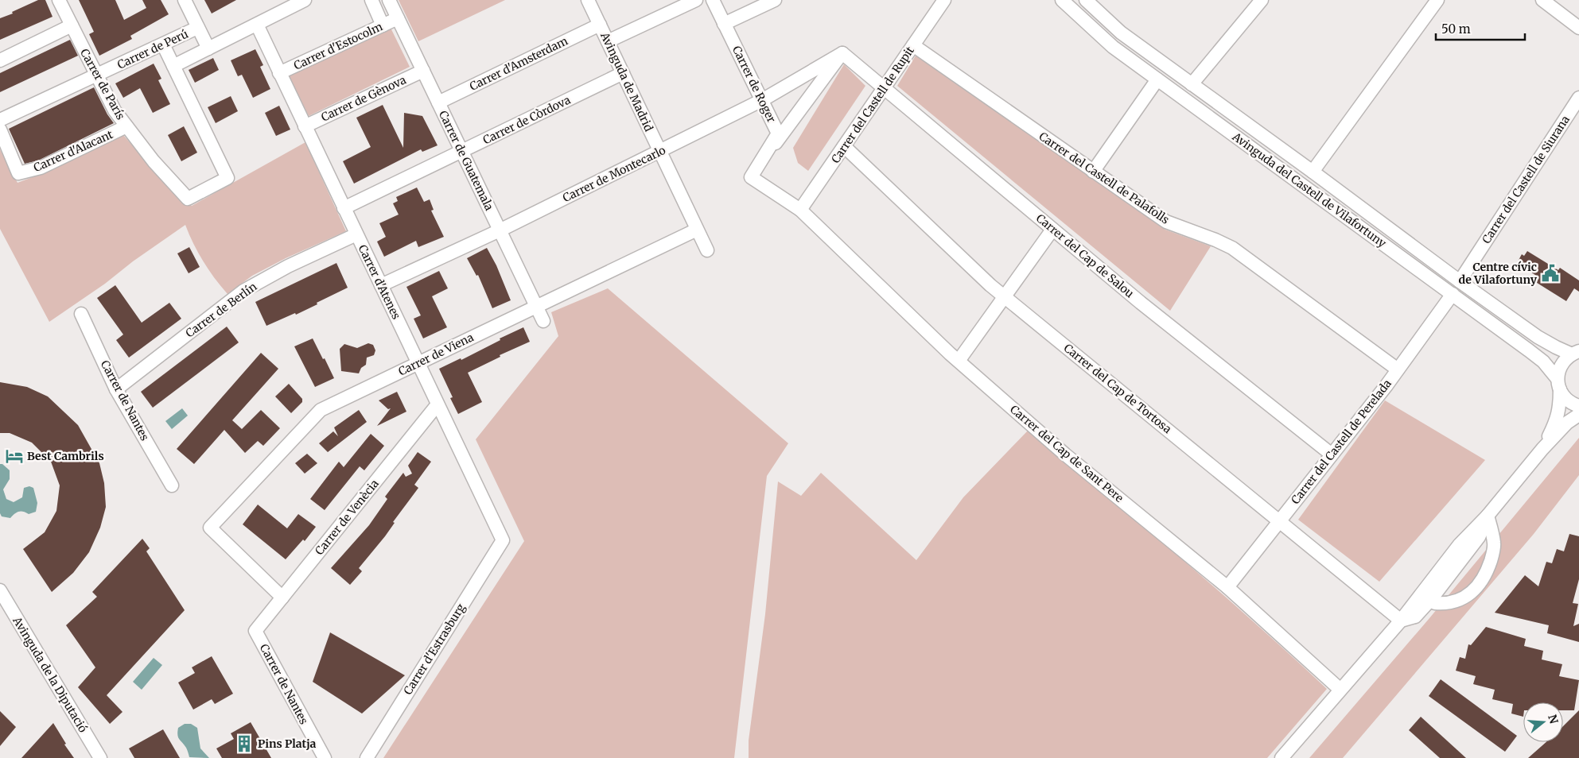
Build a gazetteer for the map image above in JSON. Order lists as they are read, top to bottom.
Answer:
{
  "streets": {
    "street": [
      "Carrer d'Estocolm",
      "Carrer de Perú",
      "Carrer d'Amsterdam",
      "Avinguda de Madrid",
      "Carrer de París",
      "Carrer de Roger",
      "Carrer de Gènova",
      "Carrer del Castell de Rupit",
      "Carrer de Còrdova",
      "Carrer d'Alacant",
      "Carrer de Guatemala",
      "Carrer de Montecarlo",
      "Carrer del Castell de Palafolls",
      "Carrer del Castell de Siurana",
      "Avinguda del Castell de Vilafortuny",
      "Carrer del Cap de Salou",
      "Carrer d'Atenes",
      "Carrer de Berlín",
      "Carrer de Viena",
      "Carrer del Cap de Tortosa",
      "Carrer de Nantes",
      "Carrer del Castell de Perelada",
      "Carrer del Cap de Sant Pere",
      "Carrer de Venècia",
      "Carrer d'Estrasburg",
      "Avinguda de la Diputació"
    ]
  },
  "crossings": [
    ["Carrer d'Estocolm", "Carrer de Guatemala"],
    ["Carrer d'Estocolm", "Carrer d'Atenes"],
    ["Carrer de Perú", "Carrer de París"],
    ["Carrer d'Amsterdam", "Avinguda de Madrid"],
    ["Carrer d'Amsterdam", "Carrer de Guatemala"],
    ["Avinguda de Madrid", "Carrer de Còrdova"],
    ["Avinguda de Madrid", "Carrer de Montecarlo"],
    ["Avinguda de Madrid", "Carrer de Viena"],
    ["Carrer de París", "Carrer d'Alacant"],
    ["Carrer de Roger", "Carrer de Montecarlo"],
    ["Carrer de Gènova", "Carrer de Guatemala"],
    ["Carrer de Gènova", "Carrer d'Atenes"],
    ["Carrer del Castell de Rupit", "Carrer del Castell de Palafolls"],
    ["Carrer del Castell de Rupit", "Carrer del Cap de Salou"],
    ["Carrer del Castell de Rupit", "Carrer del Cap de Tortosa"],
    ["Carrer del Castell de Rupit", "Carrer del Cap de Sant Pere"],
    ["Carrer de Còrdova", "Carrer de Guatemala"],
    ["Carrer de Còrdova", "Carrer d'Atenes"],
    ["Carrer de Guatemala", "Carrer de Montecarlo"],
    ["Carrer de Guatemala", "Carrer de Viena"],
    ["Carrer de Montecarlo", "Carrer del Cap de Salou"],
    ["Carrer de Montecarlo", "Carrer d'Atenes"],
    ["Carrer del Castell de Palafolls", "Carrer del Castell de Perelada"],
    ["Carrer del Castell de Siurana", "Avinguda del Castell de Vilafortuny"],
    ["Avinguda del Castell de Vilafortuny", "Carrer del Castell de Perelada"],
    ["Carrer del Cap de Salou", "Carrer del Castell de Perelada"],
    ["Carrer d'Atenes", "Carrer de Berlín"],
    ["Carrer d'Atenes", "Carrer de Viena"],
    ["Carrer d'Atenes", "Carrer de Venècia"],
    ["Carrer d'Atenes", "Carrer d'Estrasburg"],
    ["Carrer de Berlín", "Carrer de Nantes"],
    ["Carrer de Viena", "Carrer de Venècia"],
    ["Carrer del Cap de Tortosa", "Carrer del Castell de Perelada"],
    ["Carrer de Nantes", "Carrer de Venècia"],
    ["Carrer del Castell de Perelada", "Carrer del Cap de Sant Pere"]
  ],
  "places": {
    "public building": ["Centre cívic de Vilafortuny"],
    "hotel": ["Best Cambrils"],
    "building": ["Pins Platja"]
  },
  "scale_bar": "50 m",
  "north": "right"
}
